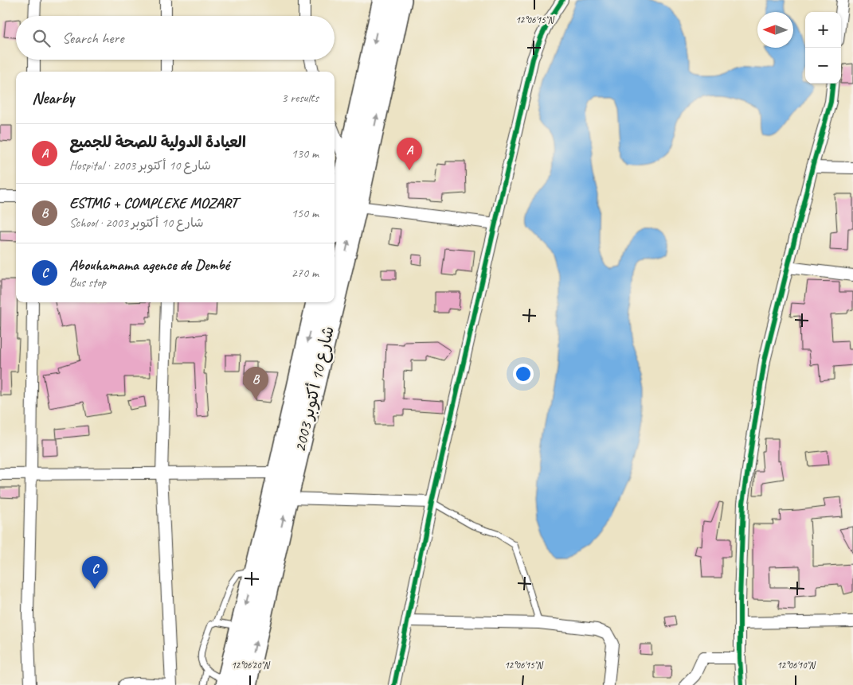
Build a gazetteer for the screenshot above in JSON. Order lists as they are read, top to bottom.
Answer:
{
  "streets": {
    "highway": ["شارع 10 أكتوبر 2003"]
  },
  "north": "left",
  "page": {
    "map_buttons": ["+", "−"],
    "search": "Search here",
    "heading": ["Nearby", "3 results"],
    "list": [
      {
        "mark": "A",
        "name": "العيادة الدولية للصحة للجميع",
        "note": "Hospital · شارع 10 أكتوبر 2003",
        "value": "130 m"
      },
      {
        "mark": "B",
        "name": "ESTMG + COMPLEXE MOZART",
        "note": "School · شارع 10 أكتوبر 2003",
        "value": "150 m"
      },
      {
        "mark": "C",
        "name": "Abouhamama agence de Dembé",
        "note": "Bus stop",
        "value": "270 m"
      }
    ],
    "pins": ["A", "B", "C"]
  },
  "coordinates": ["12°06'15\"N", "12°06'20\"N", "12°06'10\"N"]
}
